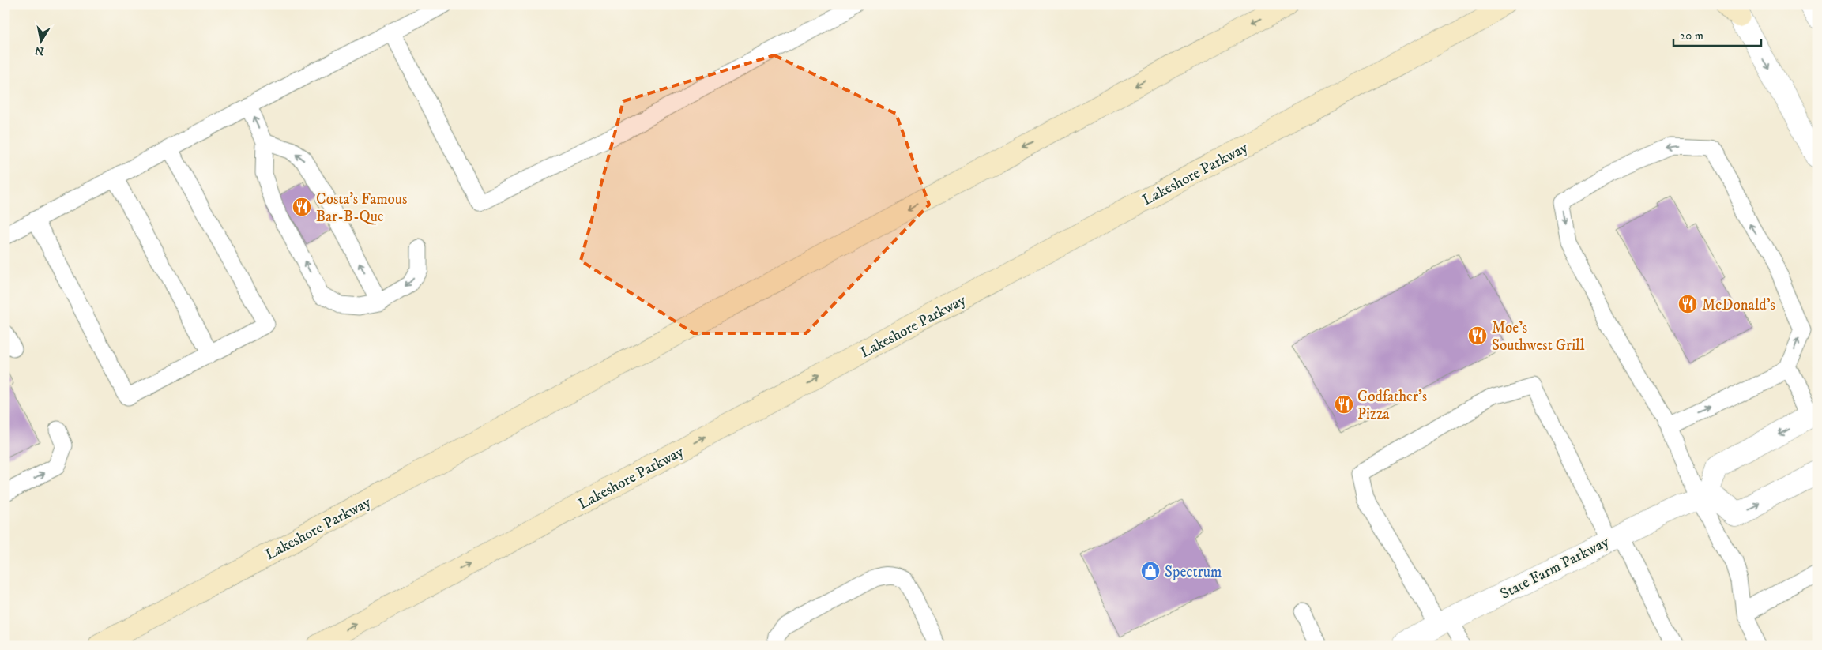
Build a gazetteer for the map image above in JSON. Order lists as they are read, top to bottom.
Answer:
{
  "streets": {
    "main road": ["Lakeshore Parkway"],
    "street": ["State Farm Parkway"]
  },
  "places": {
    "restaurant": [
      "Costa's Famous Bar-B-Que",
      "McDonald's",
      "Moe's Southwest Grill",
      "Godfather's Pizza"
    ],
    "shop": ["Spectrum"]
  },
  "scale_bar": "20 m",
  "north": "bottom"
}
